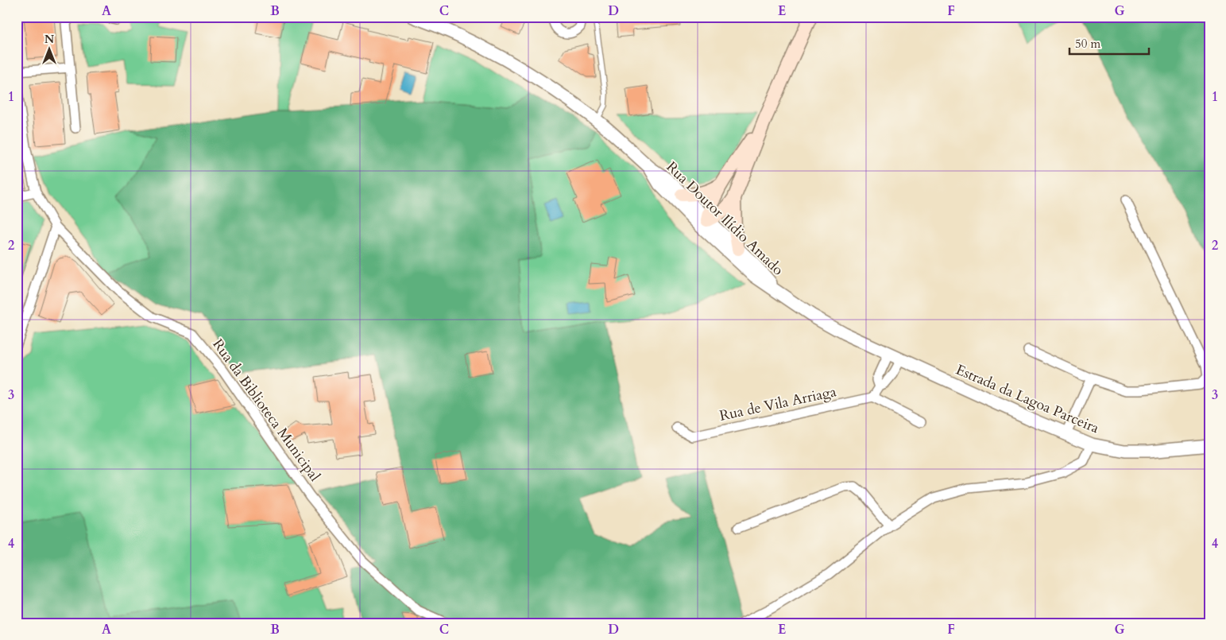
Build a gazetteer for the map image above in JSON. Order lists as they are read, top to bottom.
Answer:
{
  "streets": {
    "street": [
      "Rua Doutor Ilídio Amado",
      "Estrada da Lagoa Parceira",
      "Rua de Vila Arriaga",
      "Rua da Biblioteca Municipal"
    ]
  },
  "crossings": [
    ["Rua Doutor Ilídio Amado", "Estrada da Lagoa Parceira"]
  ],
  "scale_bar": "50 m",
  "north": "top",
  "grid": {
    "columns": [
      "A",
      "B",
      "C",
      "D",
      "E",
      "F",
      "G"
    ],
    "rows": [
      "1",
      "2",
      "3",
      "4"
    ]
  }
}
